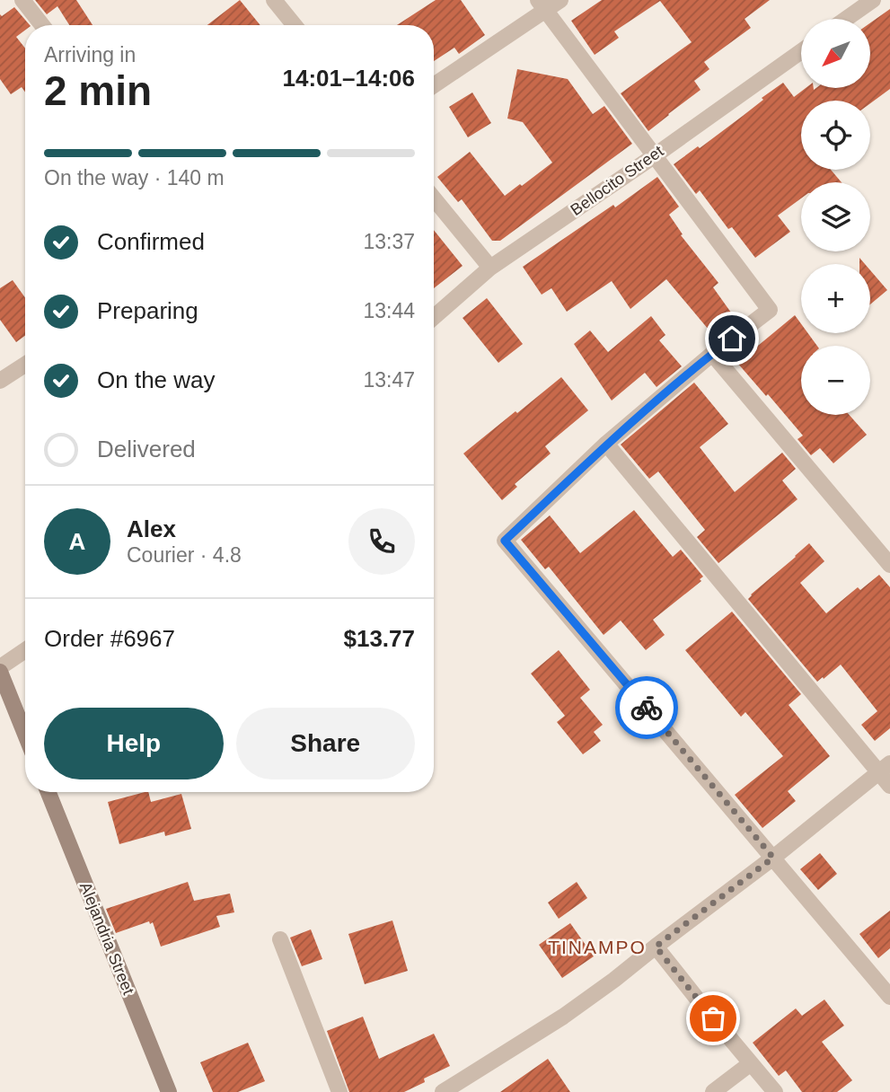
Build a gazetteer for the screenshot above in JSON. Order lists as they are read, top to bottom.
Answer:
{
  "streets": {
    "main road": ["Alejandria Street"],
    "street": ["Bellocito Street"]
  },
  "districts": ["TINAMPO"],
  "north": "bottom left",
  "page": {
    "map_buttons": ["+", "−"],
    "heading": ["2 min", "Arriving in", "14:01–14:06"],
    "panel": [
      "Alex",
      "Courier · 4.8",
      "Order #6967",
      "$13.77"
    ],
    "bar": "On the way · 140 m",
    "list": [
      ["Confirmed", "13:37"],
      ["Preparing", "13:44"],
      ["On the way", "13:47"],
      "Delivered"
    ],
    "round": "A",
    "buttons": ["Help", "Share"]
  }
}
